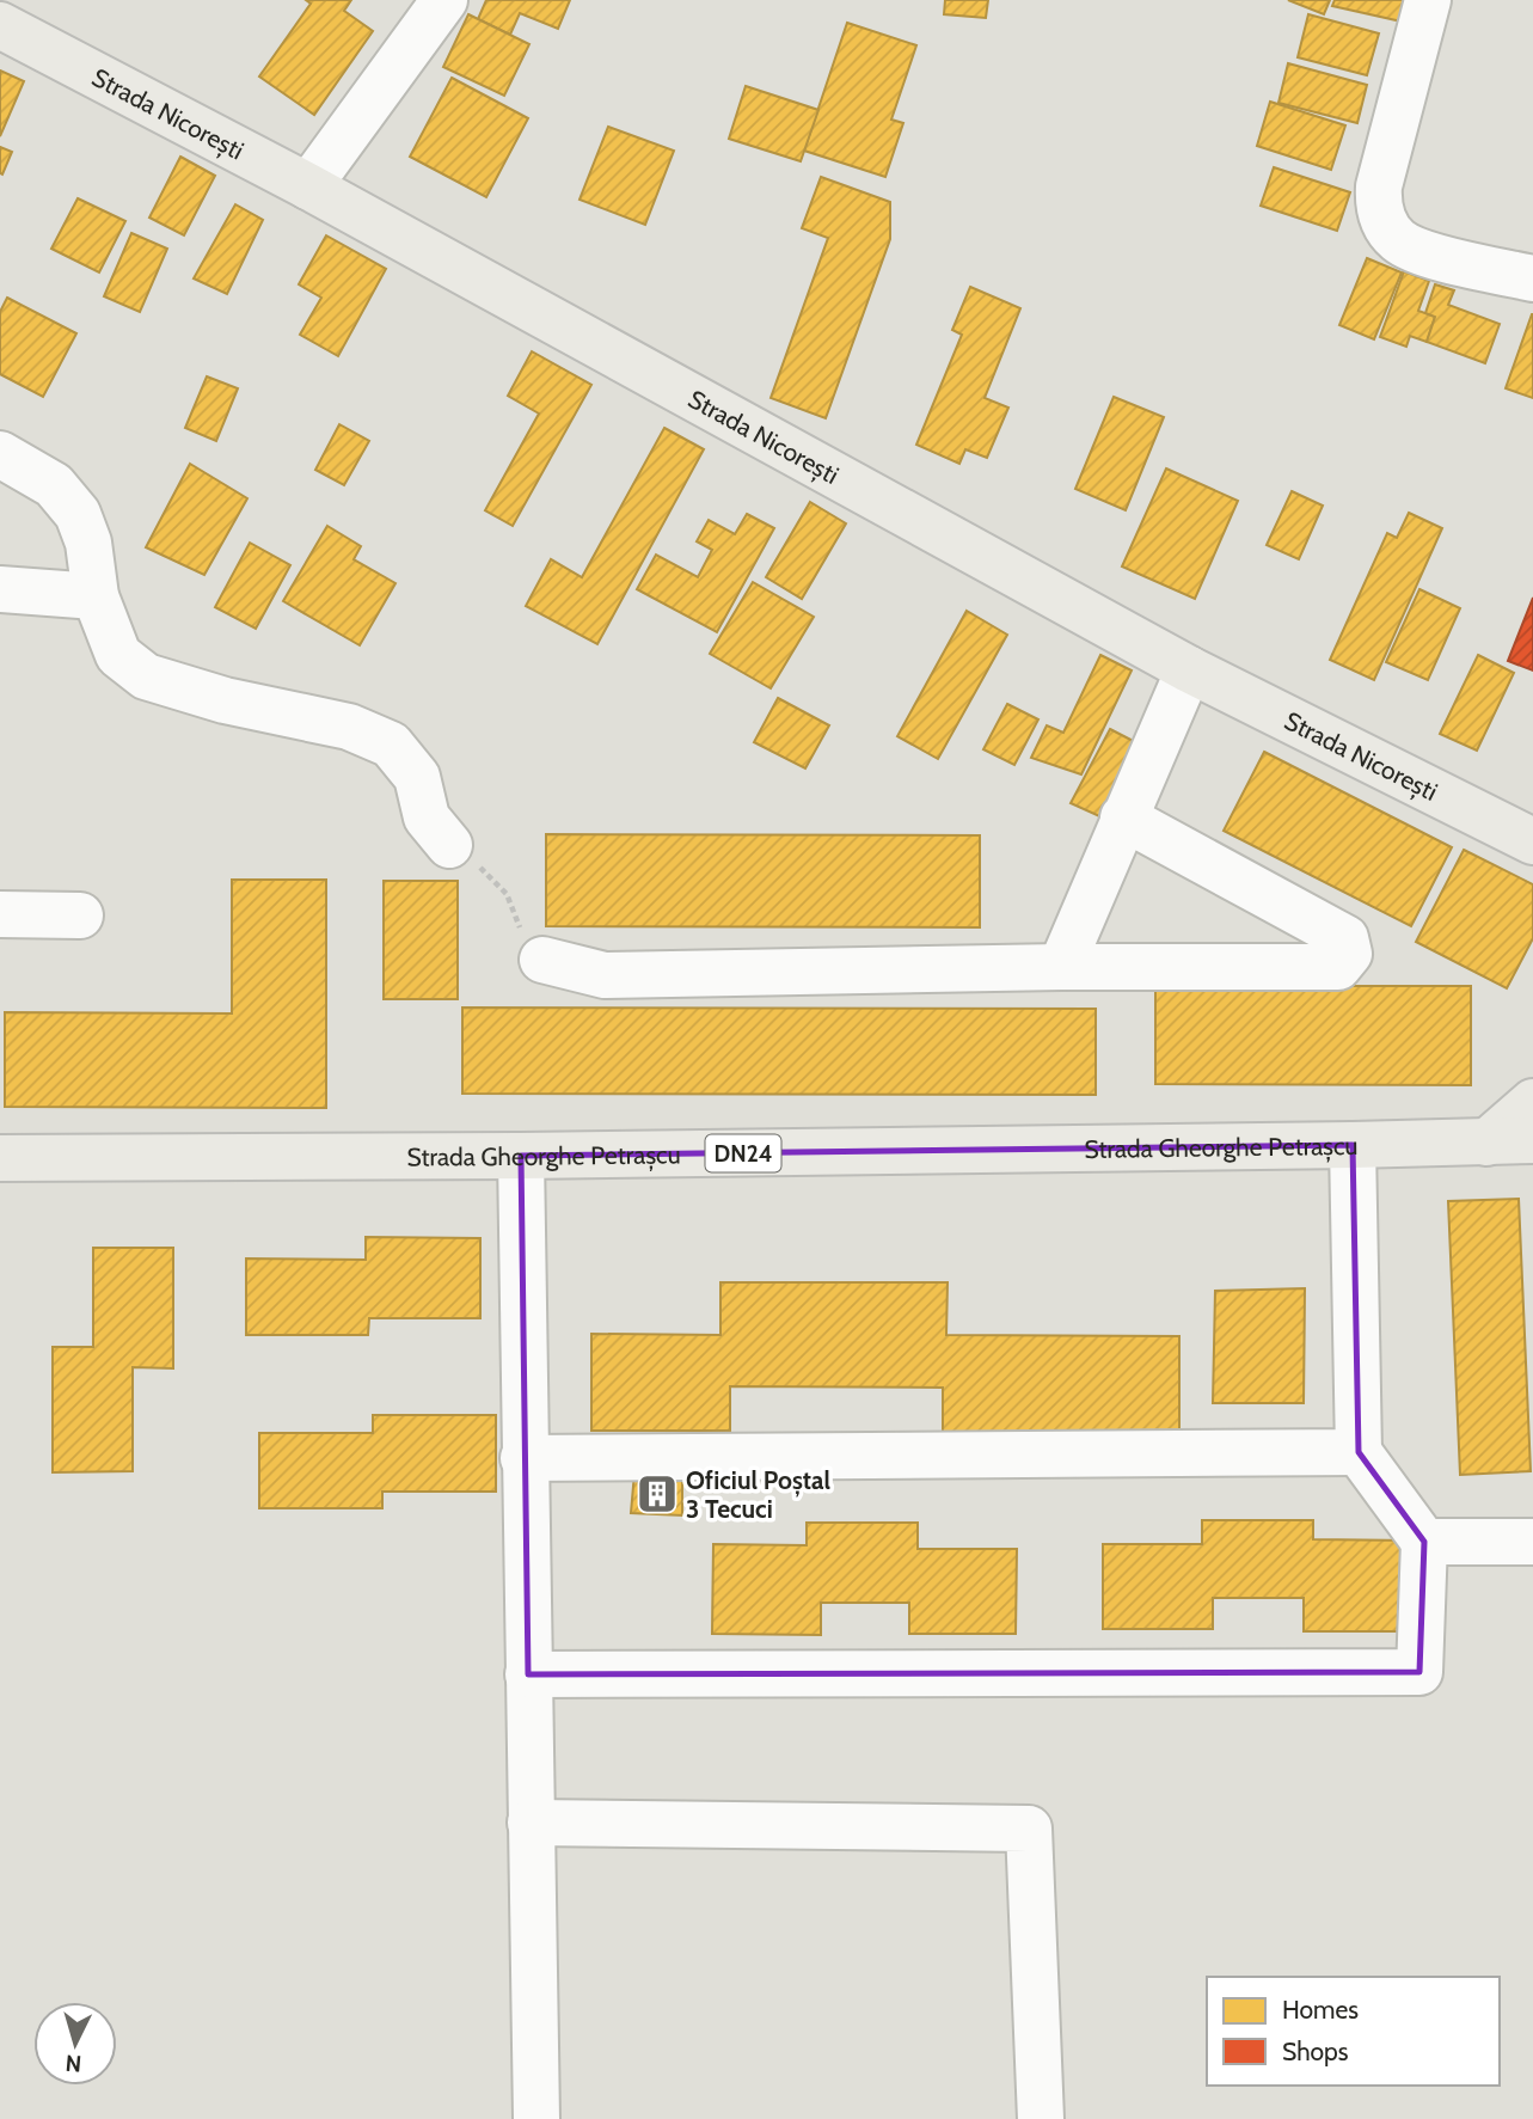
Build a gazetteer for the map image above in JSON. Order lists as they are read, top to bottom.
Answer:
{
  "streets": {
    "main road": ["Strada Nicorești", "Strada Gheorghe Petrașcu", "DN24"]
  },
  "places": {
    "building": ["Oficiul Poștal 3 Tecuci"]
  },
  "legend": ["Homes", "Shops"],
  "north": "bottom"
}
